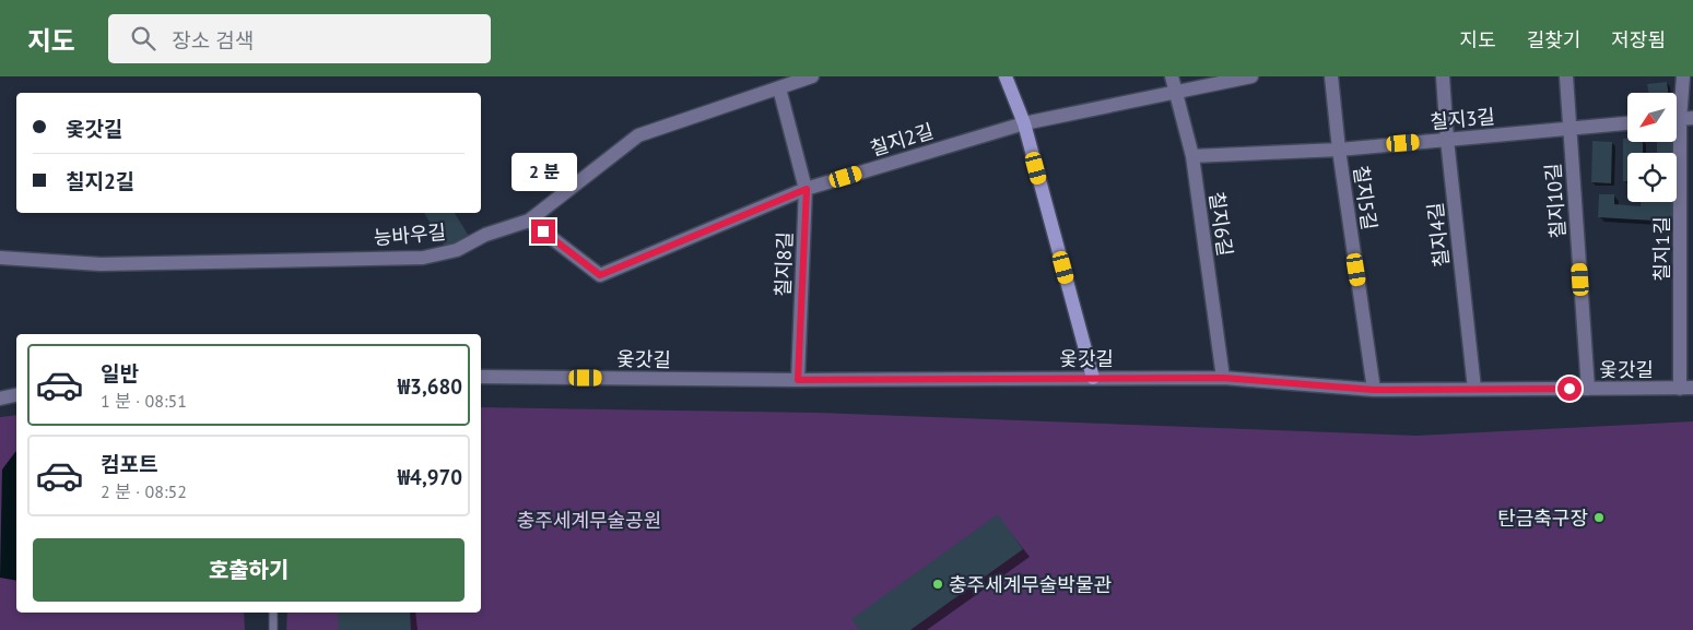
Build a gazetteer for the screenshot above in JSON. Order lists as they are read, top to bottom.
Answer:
{
  "streets": {
    "street": [
      "칠지3길",
      "칠지2길",
      "칠지5길",
      "칠지10길",
      "칠지6길",
      "능바우길",
      "칠지4길",
      "칠지1길",
      "칠지8길",
      "옻갓길"
    ]
  },
  "crossings": [
    ["칠지3길", "칠지5길"],
    ["칠지3길", "칠지10길"],
    ["칠지3길", "칠지6길"],
    ["칠지3길", "칠지4길"],
    ["칠지2길", "칠지6길"],
    ["칠지2길", "능바우길"],
    ["칠지2길", "칠지8길"],
    ["칠지5길", "옻갓길"],
    ["칠지10길", "옻갓길"],
    ["칠지6길", "옻갓길"],
    ["능바우길", "칠지8길"],
    ["칠지4길", "옻갓길"],
    ["칠지1길", "옻갓길"],
    ["칠지8길", "옻갓길"]
  ],
  "parks": ["충주세계무술공원"],
  "places": ["탄금축구장", "충주세계무술박물관"],
  "north": "bottom left",
  "page": {
    "header": "지도",
    "search": "장소 검색",
    "nav": ["지도", "길찾기", "저장됨"],
    "banner": ["옻갓길", "칠지2길"],
    "bubble": "2 분",
    "list": [
      {
        "name": "일반",
        "note": "1 분 · 08:51",
        "value": "₩3,680"
      },
      {
        "name": "컴포트",
        "note": "2 분 · 08:52",
        "value": "₩4,970"
      }
    ],
    "buttons": "호출하기"
  }
}
